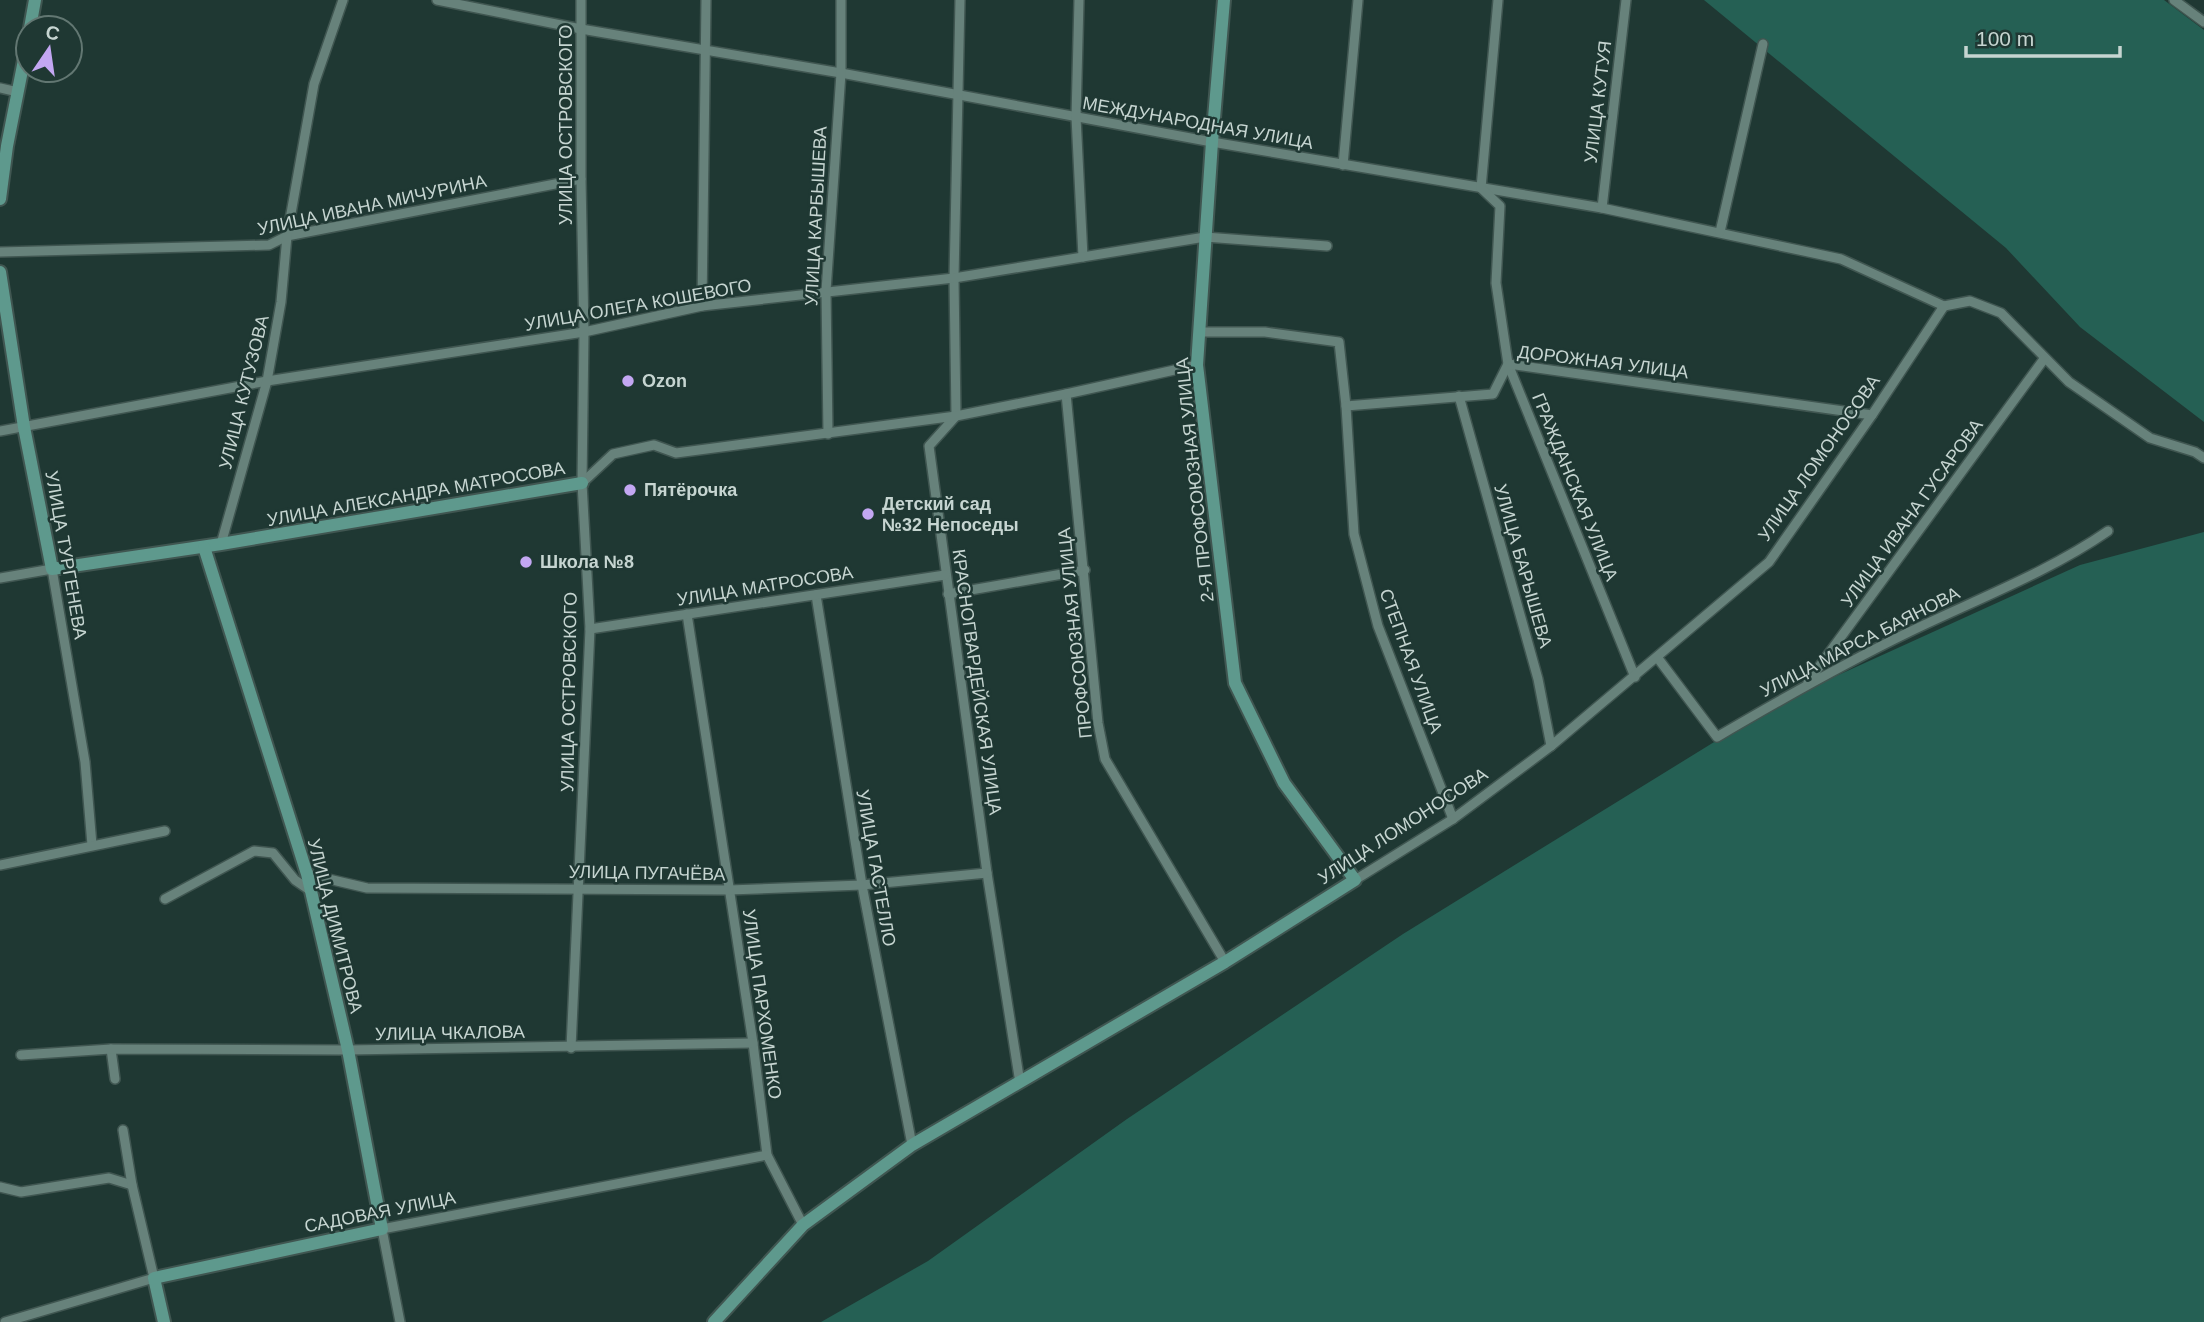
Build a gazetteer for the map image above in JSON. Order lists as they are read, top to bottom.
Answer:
{
  "streets": {
    "street": [
      "УЛИЦА КУТУЯ",
      "МЕЖДУНАРОДНАЯ УЛИЦА",
      "УЛИЦА ОСТРОВСКОГО",
      "УЛИЦА ИВАНА МИЧУРИНА",
      "УЛИЦА КАРБЫШЕВА",
      "УЛИЦА ОЛЕГА КОШЕВОГО",
      "ДОРОЖНАЯ УЛИЦА",
      "УЛИЦА КУТУЗОВА",
      "УЛИЦА ЛОМОНОСОВА",
      "2-Я ПРОФСОЮЗНАЯ УЛИЦА",
      "ГРАЖДАНСКАЯ УЛИЦА",
      "УЛИЦА АЛЕКСАНДРА МАТРОСОВА",
      "УЛИЦА ИВАНА ГУСАРОВА",
      "УЛИЦА ТУРГЕНЕВА",
      "УЛИЦА БАРЫШЕВА",
      "УЛИЦА МАТРОСОВА",
      "ПРОФСОЮЗНАЯ УЛИЦА",
      "УЛИЦА МАРСА БАЯНОВА",
      "СТЕПНАЯ УЛИЦА",
      "КРАСНОГВАРДЕЙСКАЯ УЛИЦА",
      "УЛИЦА ГАСТЕЛЛО",
      "УЛИЦА ПУГАЧЁВА",
      "УЛИЦА ДИМИТРОВА",
      "УЛИЦА ПАРХОМЕНКО",
      "УЛИЦА ЧКАЛОВА",
      "САДОВАЯ УЛИЦА"
    ]
  },
  "crossings": [
    ["УЛИЦА КУТУЯ", "МЕЖДУНАРОДНАЯ УЛИЦА"],
    ["МЕЖДУНАРОДНАЯ УЛИЦА", "УЛИЦА ОСТРОВСКОГО"],
    ["МЕЖДУНАРОДНАЯ УЛИЦА", "УЛИЦА КАРБЫШЕВА"],
    ["МЕЖДУНАРОДНАЯ УЛИЦА", "УЛИЦА ЛОМОНОСОВА"],
    ["МЕЖДУНАРОДНАЯ УЛИЦА", "2-Я ПРОФСОЮЗНАЯ УЛИЦА"],
    ["МЕЖДУНАРОДНАЯ УЛИЦА", "ГРАЖДАНСКАЯ УЛИЦА"],
    ["УЛИЦА ОСТРОВСКОГО", "УЛИЦА ИВАНА МИЧУРИНА"],
    ["УЛИЦА ОСТРОВСКОГО", "УЛИЦА ОЛЕГА КОШЕВОГО"],
    ["УЛИЦА ОСТРОВСКОГО", "УЛИЦА АЛЕКСАНДРА МАТРОСОВА"],
    ["УЛИЦА ОСТРОВСКОГО", "УЛИЦА МАТРОСОВА"],
    ["УЛИЦА ОСТРОВСКОГО", "УЛИЦА ПУГАЧЁВА"],
    ["УЛИЦА ОСТРОВСКОГО", "УЛИЦА ЧКАЛОВА"],
    ["УЛИЦА ИВАНА МИЧУРИНА", "УЛИЦА КУТУЗОВА"],
    ["УЛИЦА КАРБЫШЕВА", "УЛИЦА ОЛЕГА КОШЕВОГО"],
    ["УЛИЦА КАРБЫШЕВА", "УЛИЦА АЛЕКСАНДРА МАТРОСОВА"],
    ["УЛИЦА ОЛЕГА КОШЕВОГО", "УЛИЦА КУТУЗОВА"],
    ["УЛИЦА ОЛЕГА КОШЕВОГО", "2-Я ПРОФСОЮЗНАЯ УЛИЦА"],
    ["УЛИЦА ОЛЕГА КОШЕВОГО", "УЛИЦА ТУРГЕНЕВА"],
    ["ДОРОЖНАЯ УЛИЦА", "УЛИЦА ЛОМОНОСОВА"],
    ["ДОРОЖНАЯ УЛИЦА", "ГРАЖДАНСКАЯ УЛИЦА"],
    ["ДОРОЖНАЯ УЛИЦА", "УЛИЦА БАРЫШЕВА"],
    ["ДОРОЖНАЯ УЛИЦА", "СТЕПНАЯ УЛИЦА"],
    ["УЛИЦА КУТУЗОВА", "УЛИЦА АЛЕКСАНДРА МАТРОСОВА"],
    ["УЛИЦА ЛОМОНОСОВА", "2-Я ПРОФСОЮЗНАЯ УЛИЦА"],
    ["УЛИЦА ЛОМОНОСОВА", "ГРАЖДАНСКАЯ УЛИЦА"],
    ["УЛИЦА ЛОМОНОСОВА", "УЛИЦА БАРЫШЕВА"],
    ["УЛИЦА ЛОМОНОСОВА", "ПРОФСОЮЗНАЯ УЛИЦА"],
    ["УЛИЦА ЛОМОНОСОВА", "УЛИЦА МАРСА БАЯНОВА"],
    ["УЛИЦА ЛОМОНОСОВА", "СТЕПНАЯ УЛИЦА"],
    ["УЛИЦА ЛОМОНОСОВА", "КРАСНОГВАРДЕЙСКАЯ УЛИЦА"],
    ["УЛИЦА ЛОМОНОСОВА", "УЛИЦА ГАСТЕЛЛО"],
    ["УЛИЦА ЛОМОНОСОВА", "УЛИЦА ПАРХОМЕНКО"],
    ["2-Я ПРОФСОЮЗНАЯ УЛИЦА", "УЛИЦА АЛЕКСАНДРА МАТРОСОВА"],
    ["2-Я ПРОФСОЮЗНАЯ УЛИЦА", "СТЕПНАЯ УЛИЦА"],
    ["УЛИЦА АЛЕКСАНДРА МАТРОСОВА", "УЛИЦА ТУРГЕНЕВА"],
    ["УЛИЦА АЛЕКСАНДРА МАТРОСОВА", "ПРОФСОЮЗНАЯ УЛИЦА"],
    ["УЛИЦА АЛЕКСАНДРА МАТРОСОВА", "КРАСНОГВАРДЕЙСКАЯ УЛИЦА"],
    ["УЛИЦА АЛЕКСАНДРА МАТРОСОВА", "УЛИЦА ДИМИТРОВА"],
    ["УЛИЦА ИВАНА ГУСАРОВА", "УЛИЦА МАРСА БАЯНОВА"],
    ["УЛИЦА МАТРОСОВА", "КРАСНОГВАРДЕЙСКАЯ УЛИЦА"],
    ["УЛИЦА МАТРОСОВА", "УЛИЦА ГАСТЕЛЛО"],
    ["УЛИЦА МАТРОСОВА", "УЛИЦА ПАРХОМЕНКО"],
    ["КРАСНОГВАРДЕЙСКАЯ УЛИЦА", "УЛИЦА ПУГАЧЁВА"],
    ["УЛИЦА ГАСТЕЛЛО", "УЛИЦА ПУГАЧЁВА"],
    ["УЛИЦА ПУГАЧЁВА", "УЛИЦА ДИМИТРОВА"],
    ["УЛИЦА ПУГАЧЁВА", "УЛИЦА ПАРХОМЕНКО"],
    ["УЛИЦА ДИМИТРОВА", "УЛИЦА ЧКАЛОВА"],
    ["УЛИЦА ДИМИТРОВА", "САДОВАЯ УЛИЦА"],
    ["УЛИЦА ПАРХОМЕНКО", "УЛИЦА ЧКАЛОВА"],
    ["УЛИЦА ПАРХОМЕНКО", "САДОВАЯ УЛИЦА"]
  ],
  "places": [
    "Ozon",
    "Пятёрочка",
    "Детский сад №32 Непоседы",
    "Школа №8"
  ],
  "scale_bar": "100 m",
  "north": "top"
}
